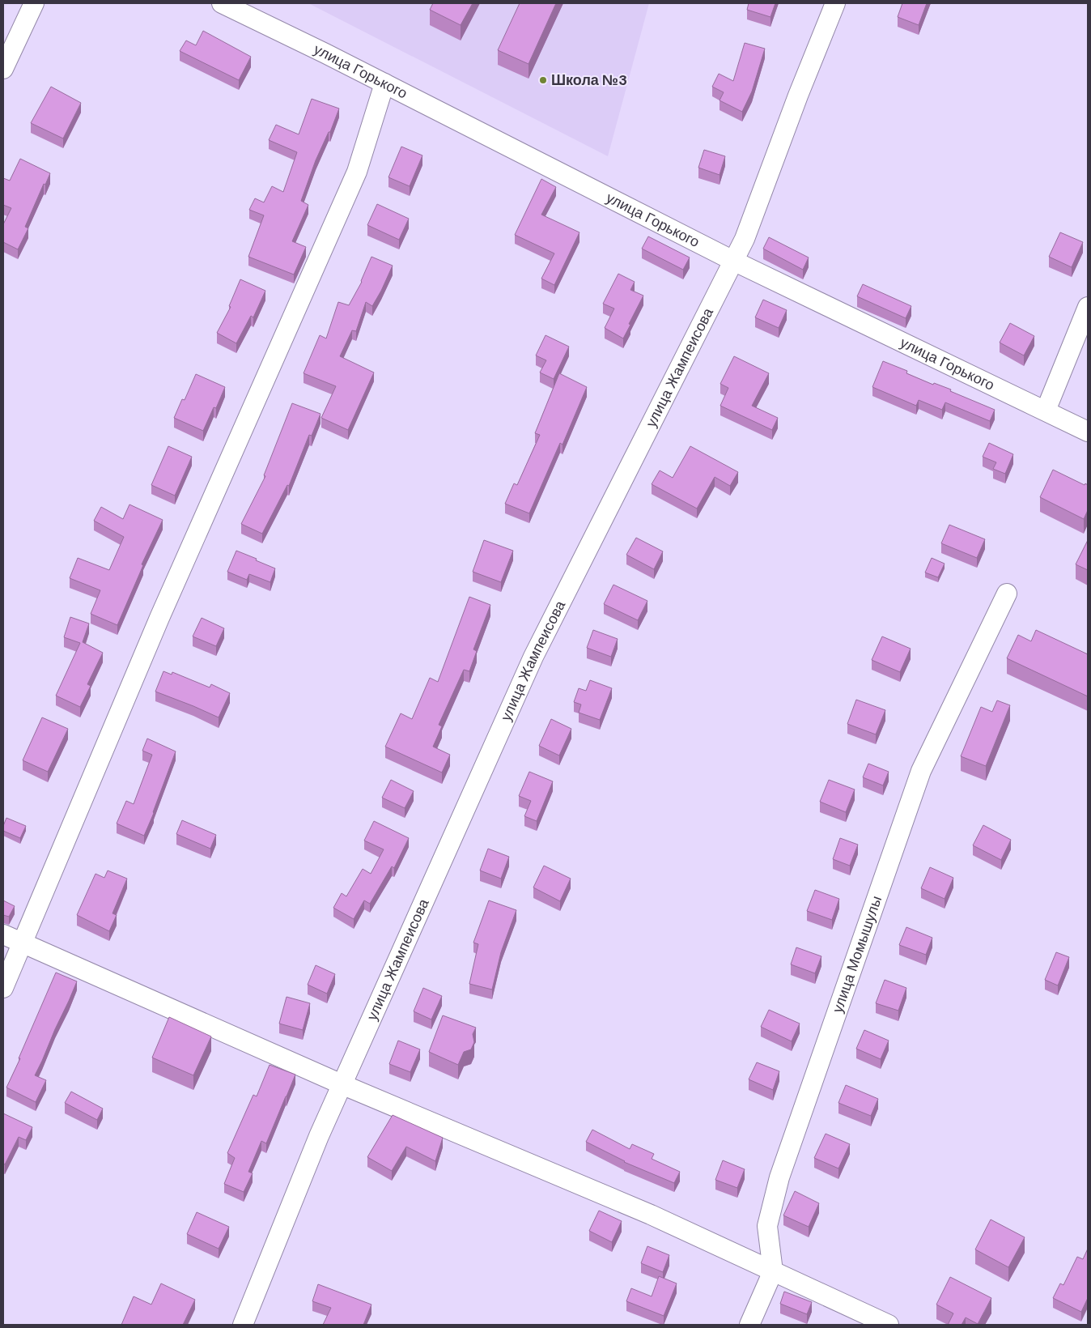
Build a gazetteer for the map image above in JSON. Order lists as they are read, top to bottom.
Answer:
{
  "streets": {
    "street": ["улица Горького", "улица Жампеисова", "улица Момышулы"]
  },
  "crossings": [
    ["улица Горького", "улица Жампеисова"]
  ],
  "places": ["Школа №3"]
}
